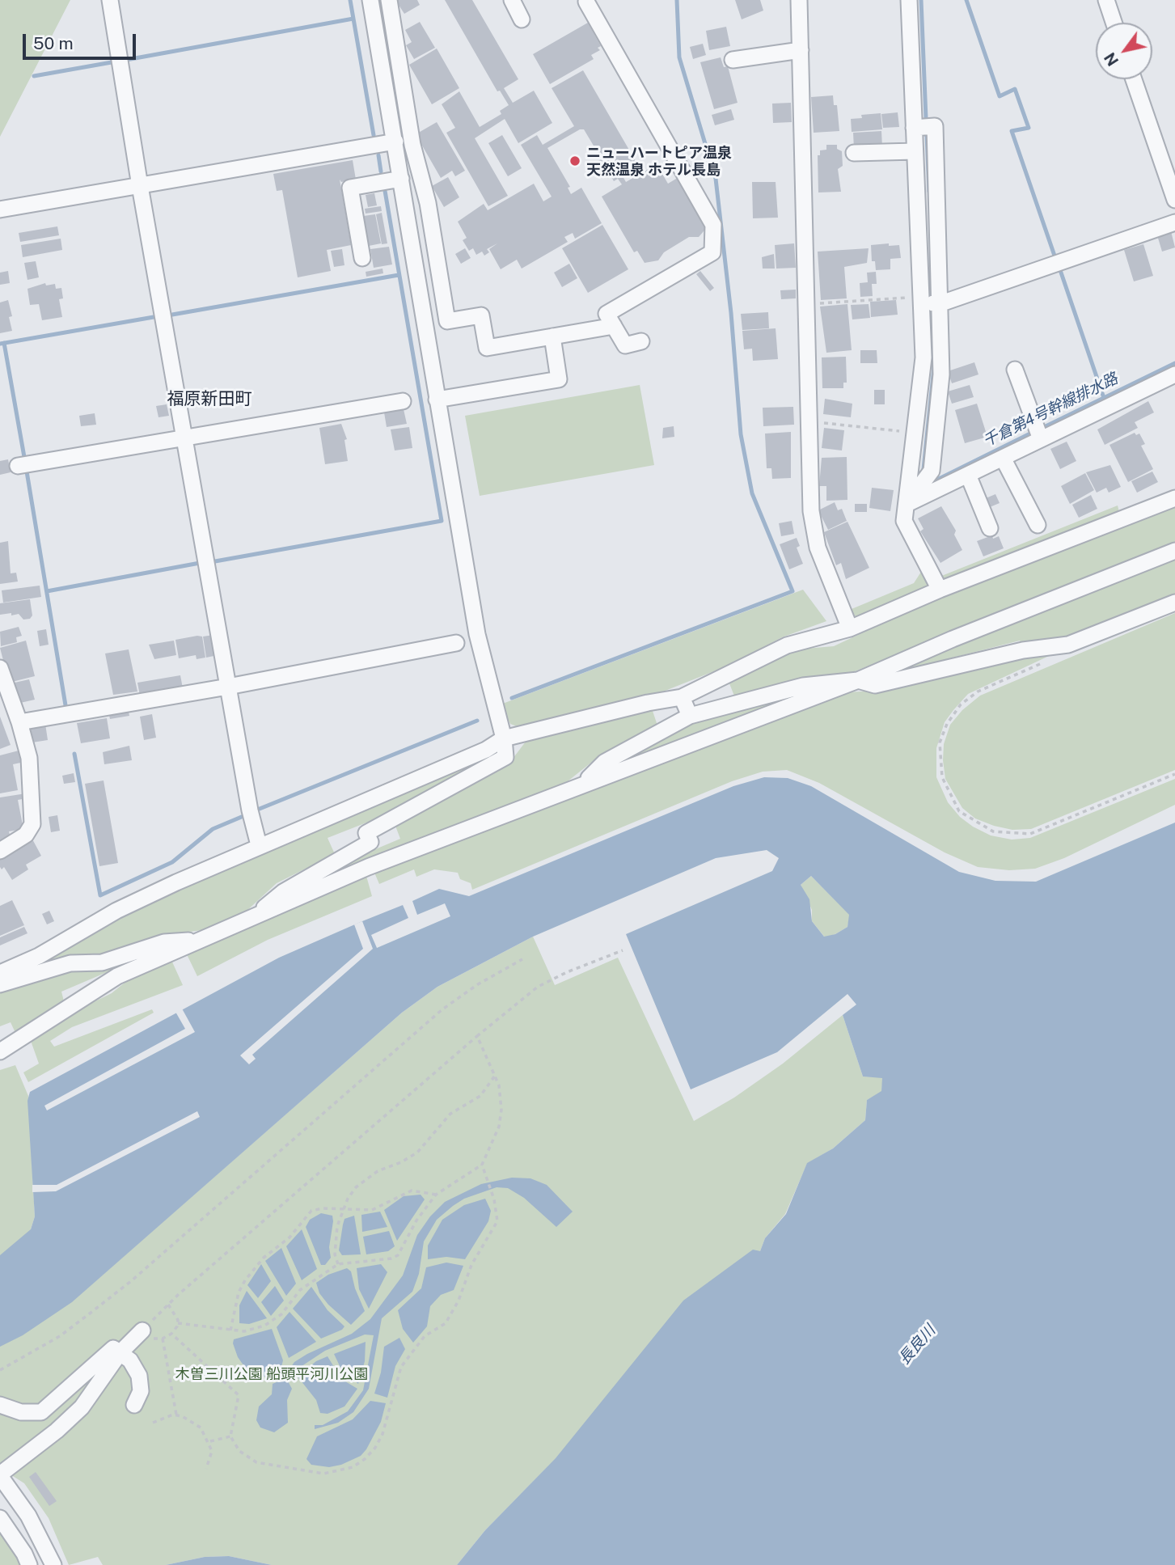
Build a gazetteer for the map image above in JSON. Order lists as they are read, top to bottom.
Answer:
{
  "districts": ["福原新田町"],
  "water": ["千倉第4号幹線排水路", "長良川"],
  "parks": ["木曽三川公園 船頭平河川公園"],
  "places": ["ニューハートピア温泉 天然温泉 ホテル長島"],
  "scale_bar": "50 m",
  "north": "bottom left"
}
